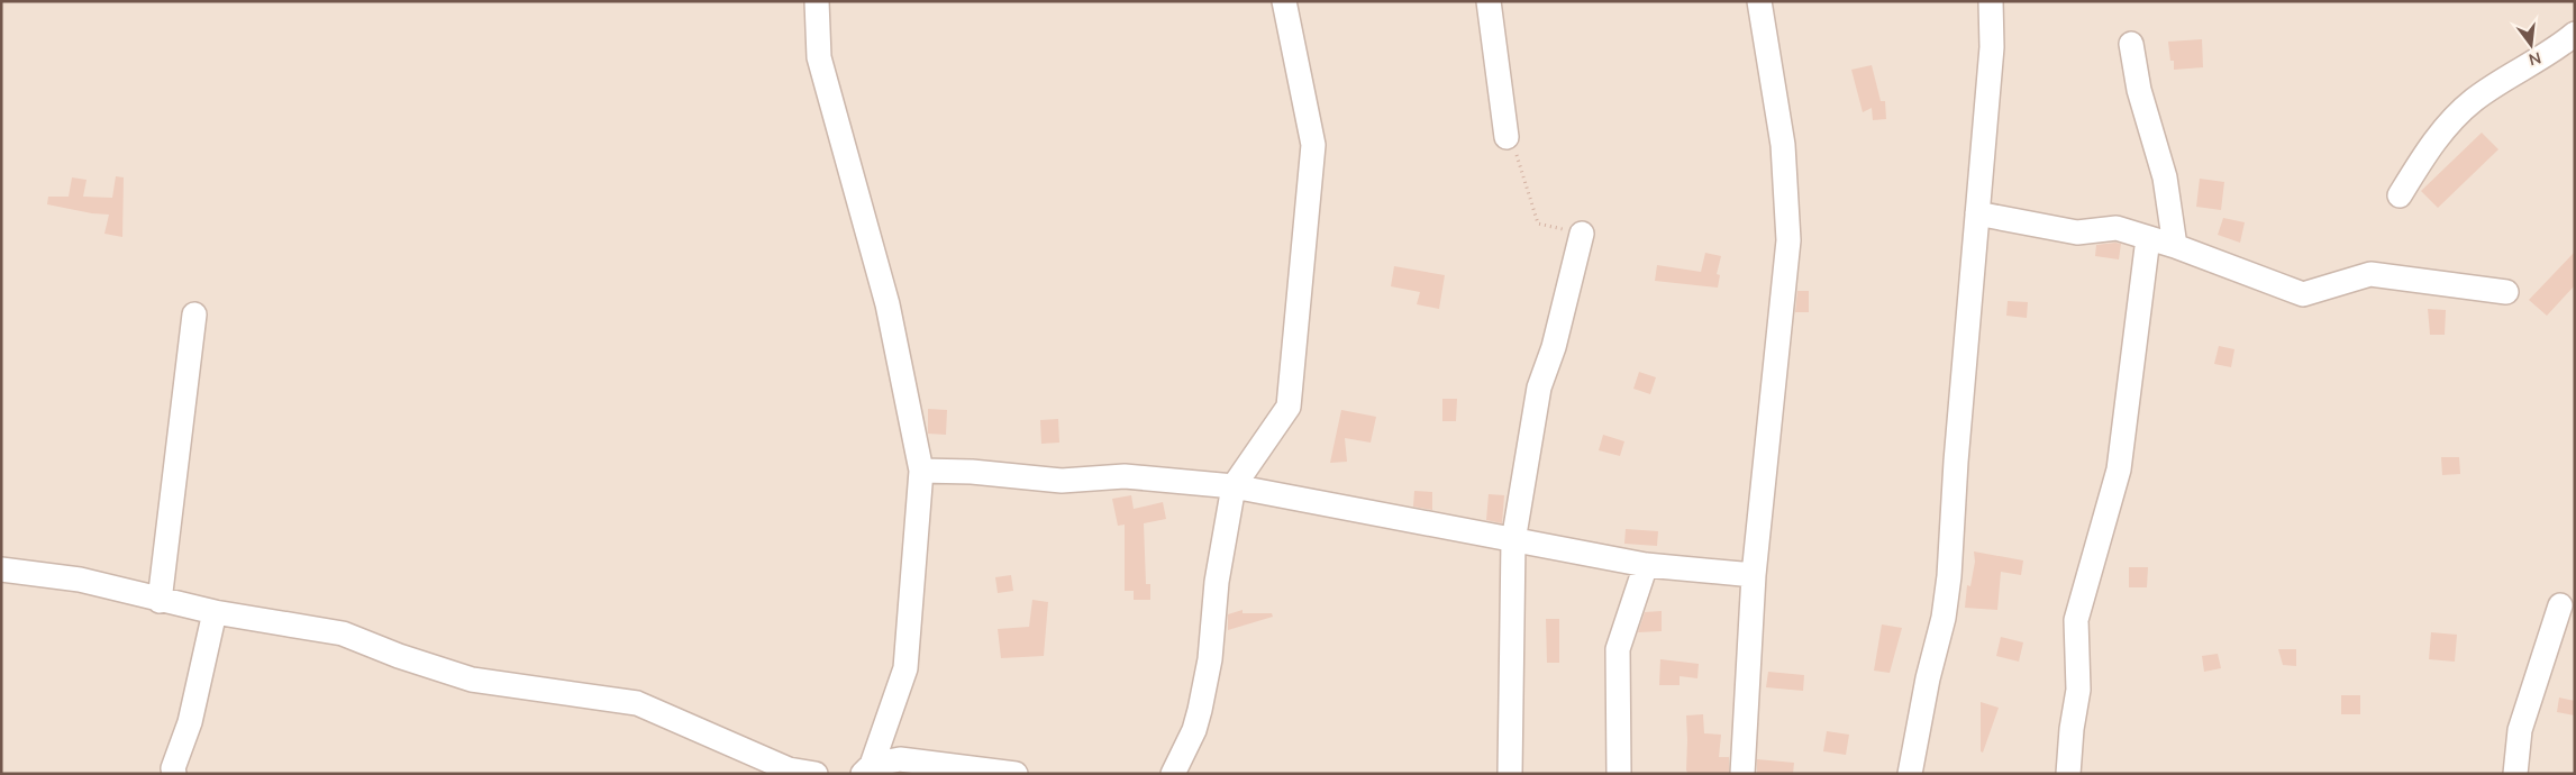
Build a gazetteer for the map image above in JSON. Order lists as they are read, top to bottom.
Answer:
{
  "north": "bottom"
}
